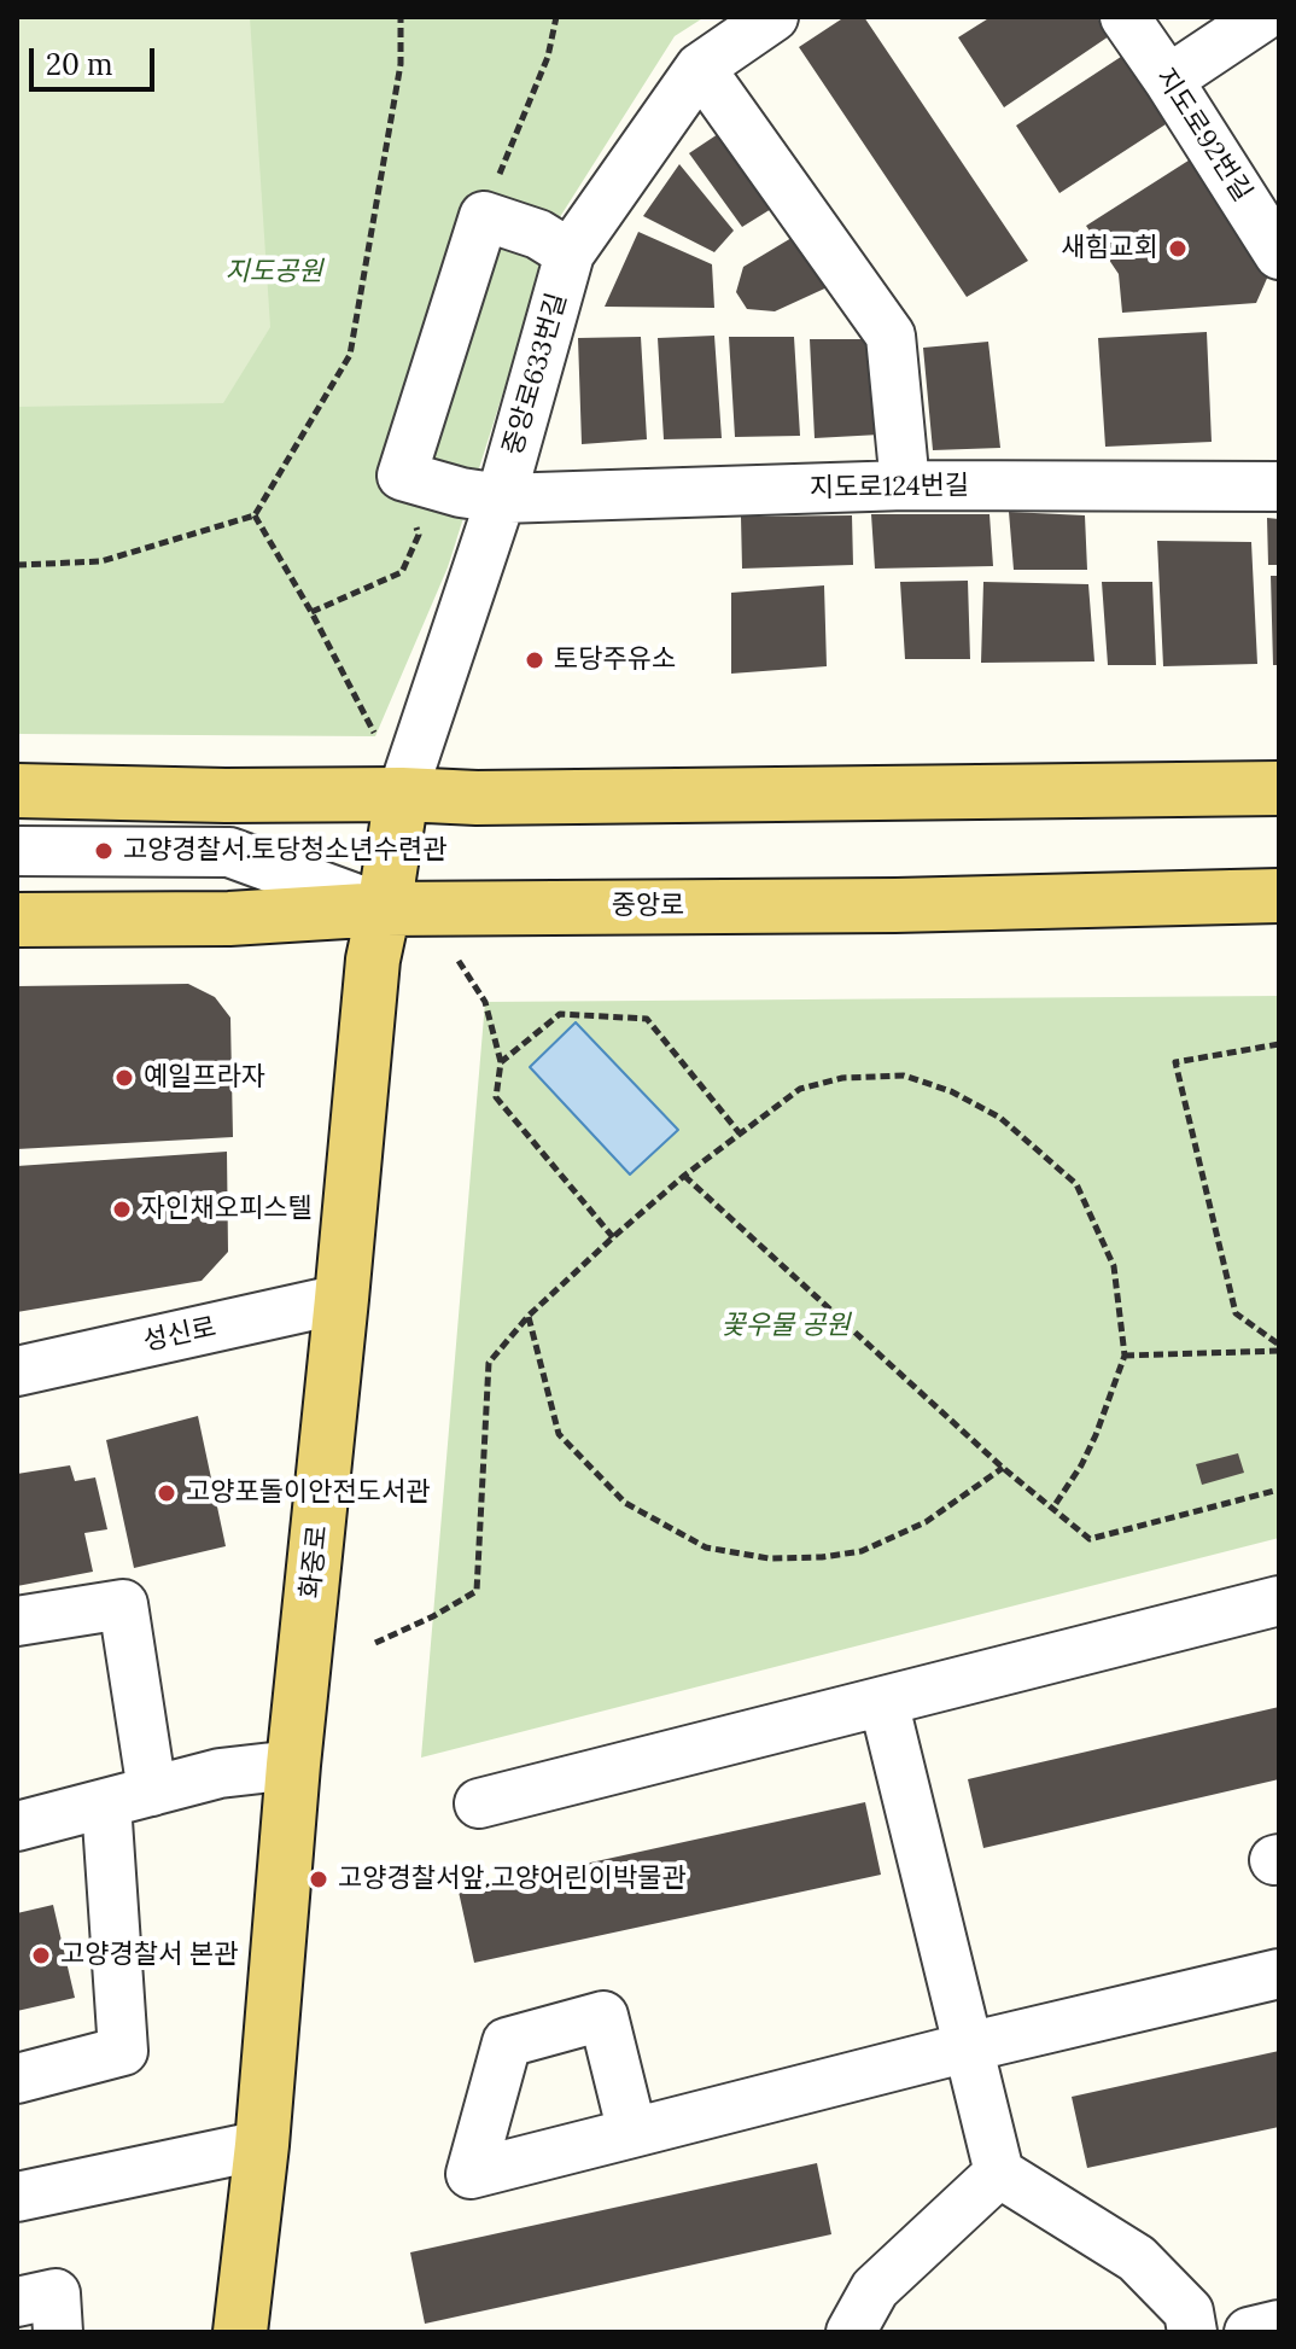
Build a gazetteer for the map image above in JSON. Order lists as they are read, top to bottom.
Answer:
{
  "streets": {
    "main road": ["중앙로", "화중로"],
    "street": [
      "지도로92번길",
      "중앙로633번길",
      "지도로124번길",
      "성신로"
    ]
  },
  "crossings": [
    ["중앙로633번길", "지도로124번길"],
    ["중앙로633번길", "화중로"],
    ["중앙로", "화중로"],
    ["성신로", "화중로"]
  ],
  "parks": ["지도공원", "꽃우물 공원"],
  "places": [
    "새힘교회",
    "토당주유소",
    "고양경찰서.토당청소년수련관",
    "예일프라자",
    "자인채오피스텔",
    "고양포돌이안전도서관",
    "고양경찰서앞.고양어린이박물관",
    "고양경찰서 본관"
  ],
  "scale_bar": "20 m"
}
